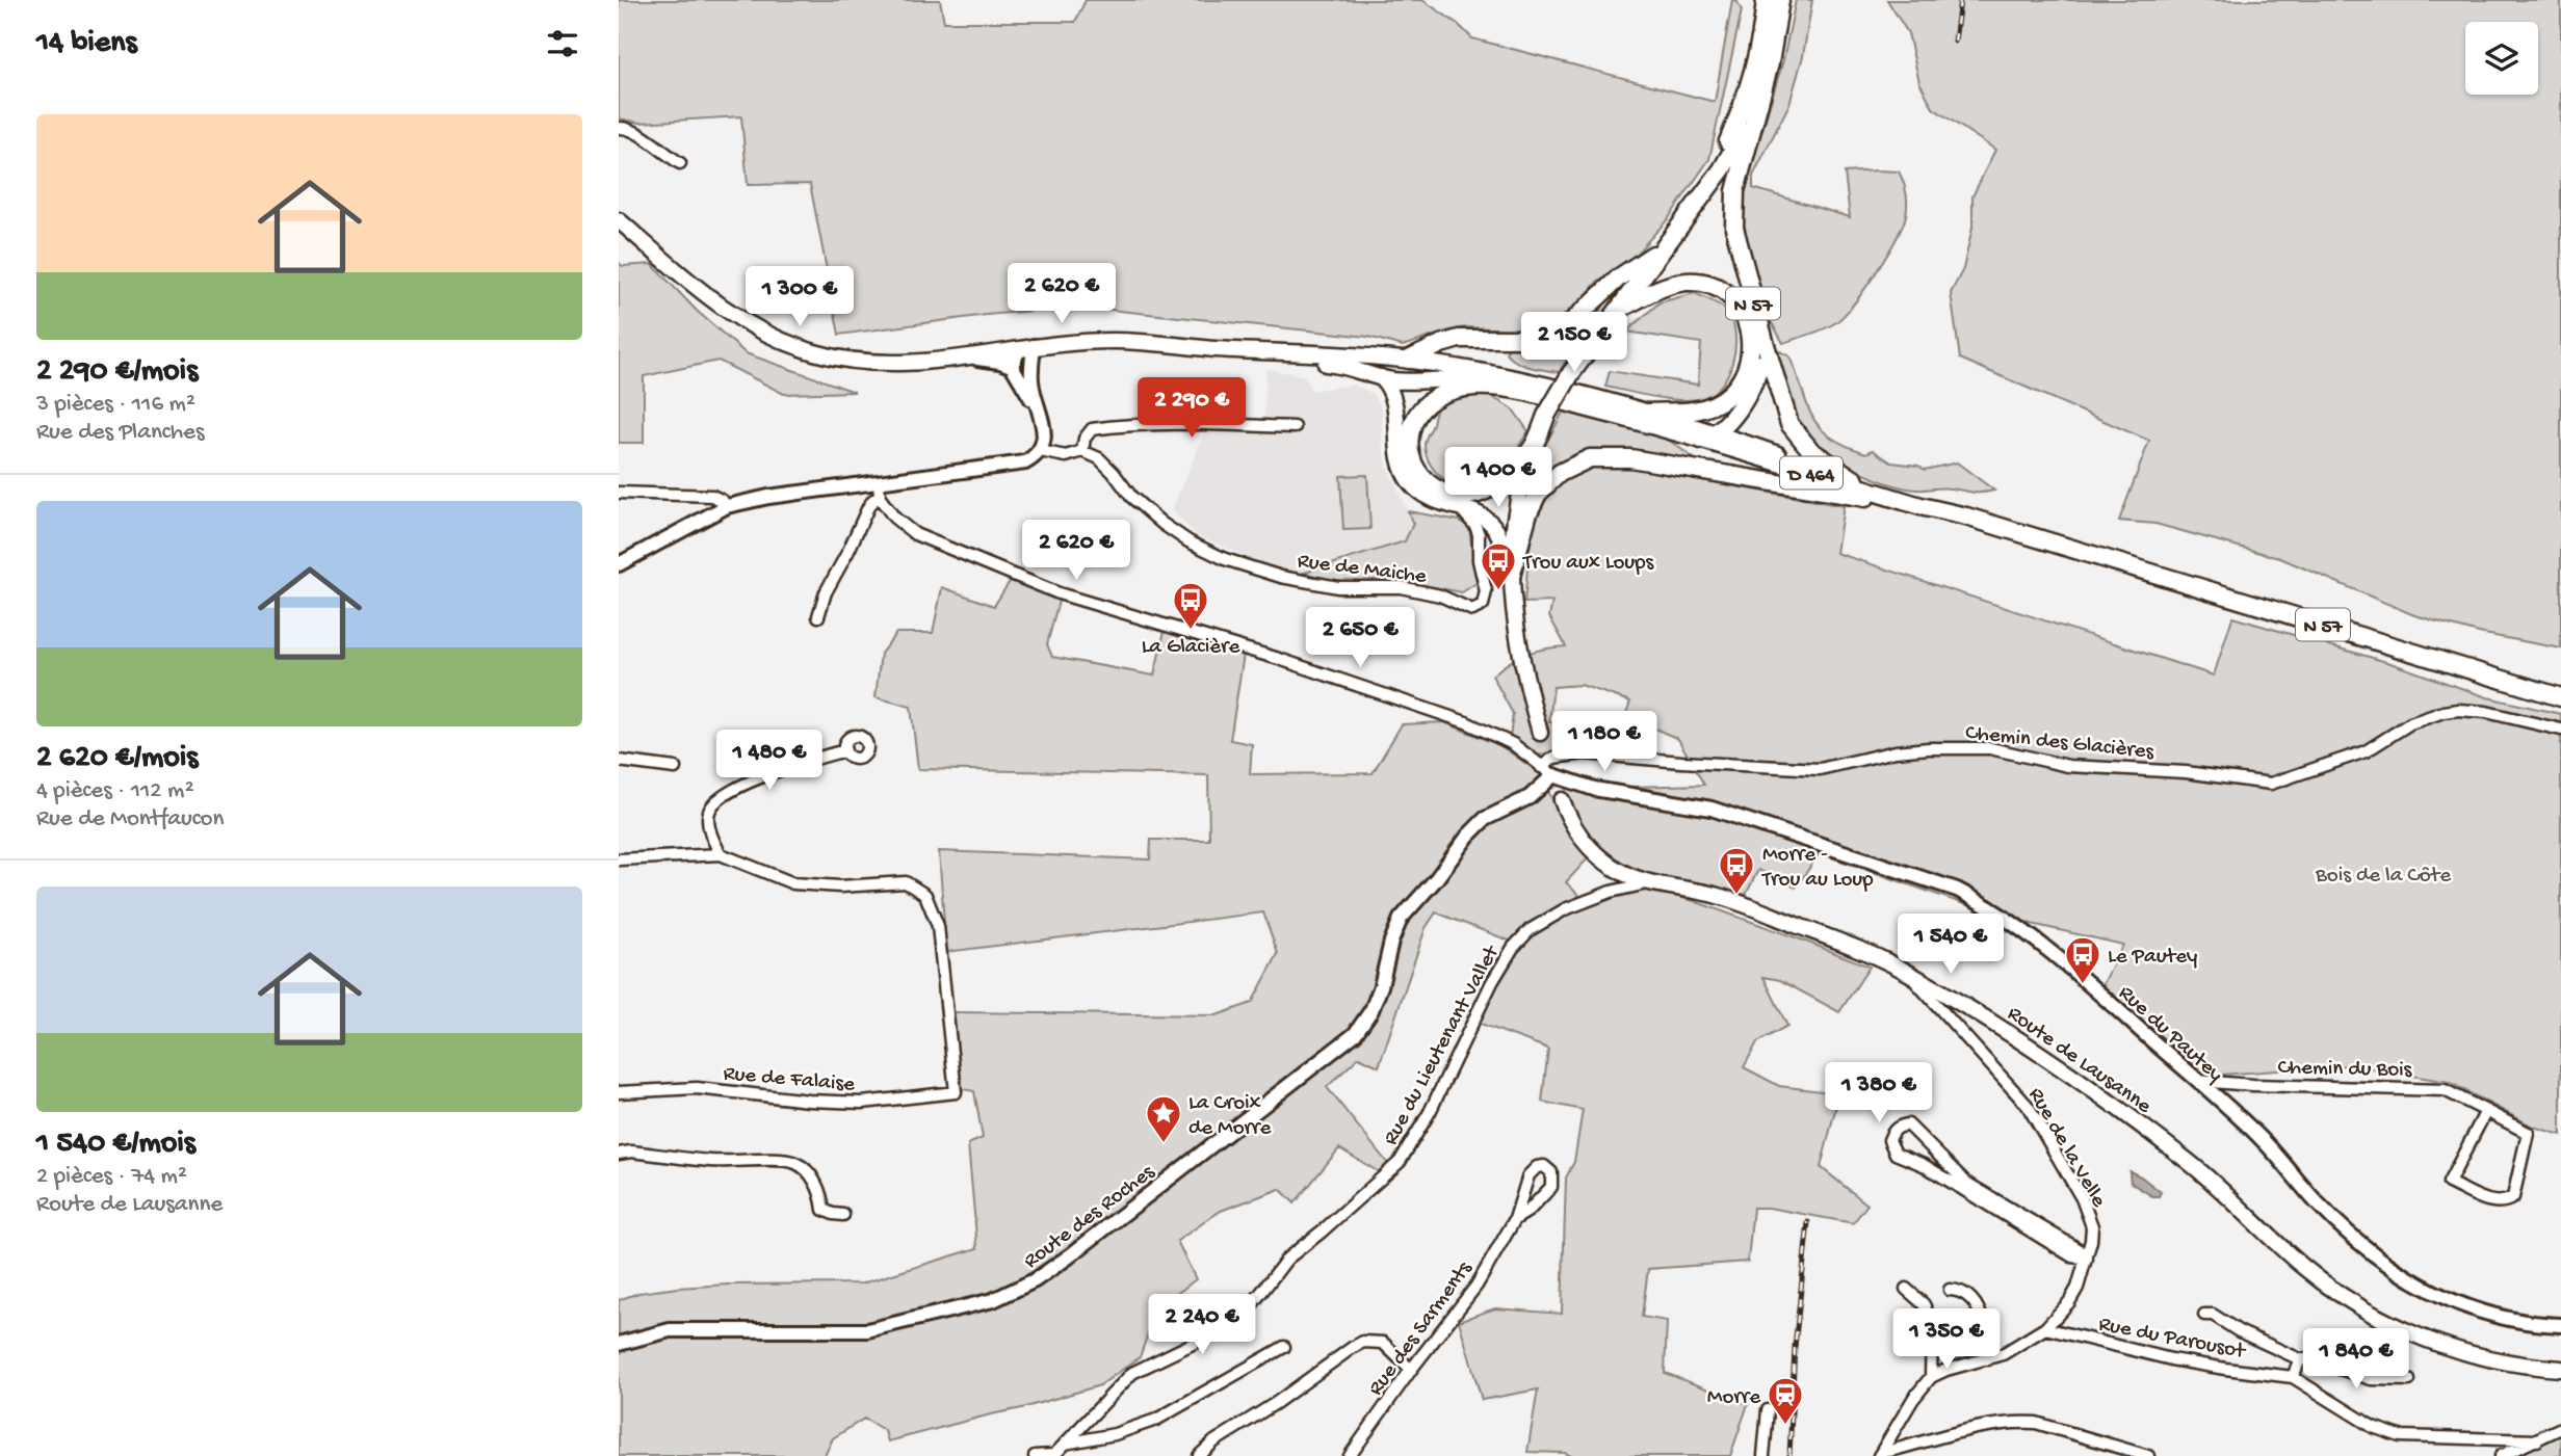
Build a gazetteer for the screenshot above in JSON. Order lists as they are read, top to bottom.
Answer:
{
  "streets": {
    "main road": ["N 57", "D 464", "Route de Lausanne"],
    "street": [
      "Rue de Maiche",
      "Chemin des Glacières",
      "Rue du Pautey",
      "Rue du Lieutenant Vallet",
      "Chemin du Bois",
      "Rue de Falaise",
      "Rue de la Velle",
      "Route des Roches",
      "Rue des Sarments",
      "Rue du Parousot"
    ]
  },
  "crossings": [
    ["N 57", "D 464"],
    ["Rue du Pautey", "Chemin du Bois"],
    ["Rue du Pautey", "Route des Roches"],
    ["Rue du Lieutenant Vallet", "Route de Lausanne"],
    ["Route de Lausanne", "Rue de la Velle"],
    ["Rue de la Velle", "Rue du Parousot"]
  ],
  "parks": ["Bois de la Côte"],
  "places": {
    "bus stop": [
      "Trou aux Loups",
      "La Glacière",
      "Morre - Trou au Loup",
      "Le Pautey"
    ],
    "place": ["La Croix de Morre"],
    "station": ["Morre"]
  },
  "page": {
    "heading": "14 biens",
    "list": [
      {
        "name": "2 290 €/mois",
        "note": "3 pièces · 116 m² · Rue des Planches"
      },
      {
        "name": "2 620 €/mois",
        "note": "4 pièces · 112 m² · Rue de Montfaucon"
      },
      {
        "name": "1 540 €/mois",
        "note": "2 pièces · 74 m² · Route de Lausanne"
      }
    ],
    "price": [
      "2 620 €",
      "1 300 €",
      "2 150 €",
      "2 290 €",
      "1 400 €",
      "2 620 €",
      "2 650 €",
      "1 180 €",
      "1 480 €",
      "1 540 €",
      "1 380 €",
      "2 240 €",
      "1 350 €",
      "1 840 €"
    ]
  }
}
